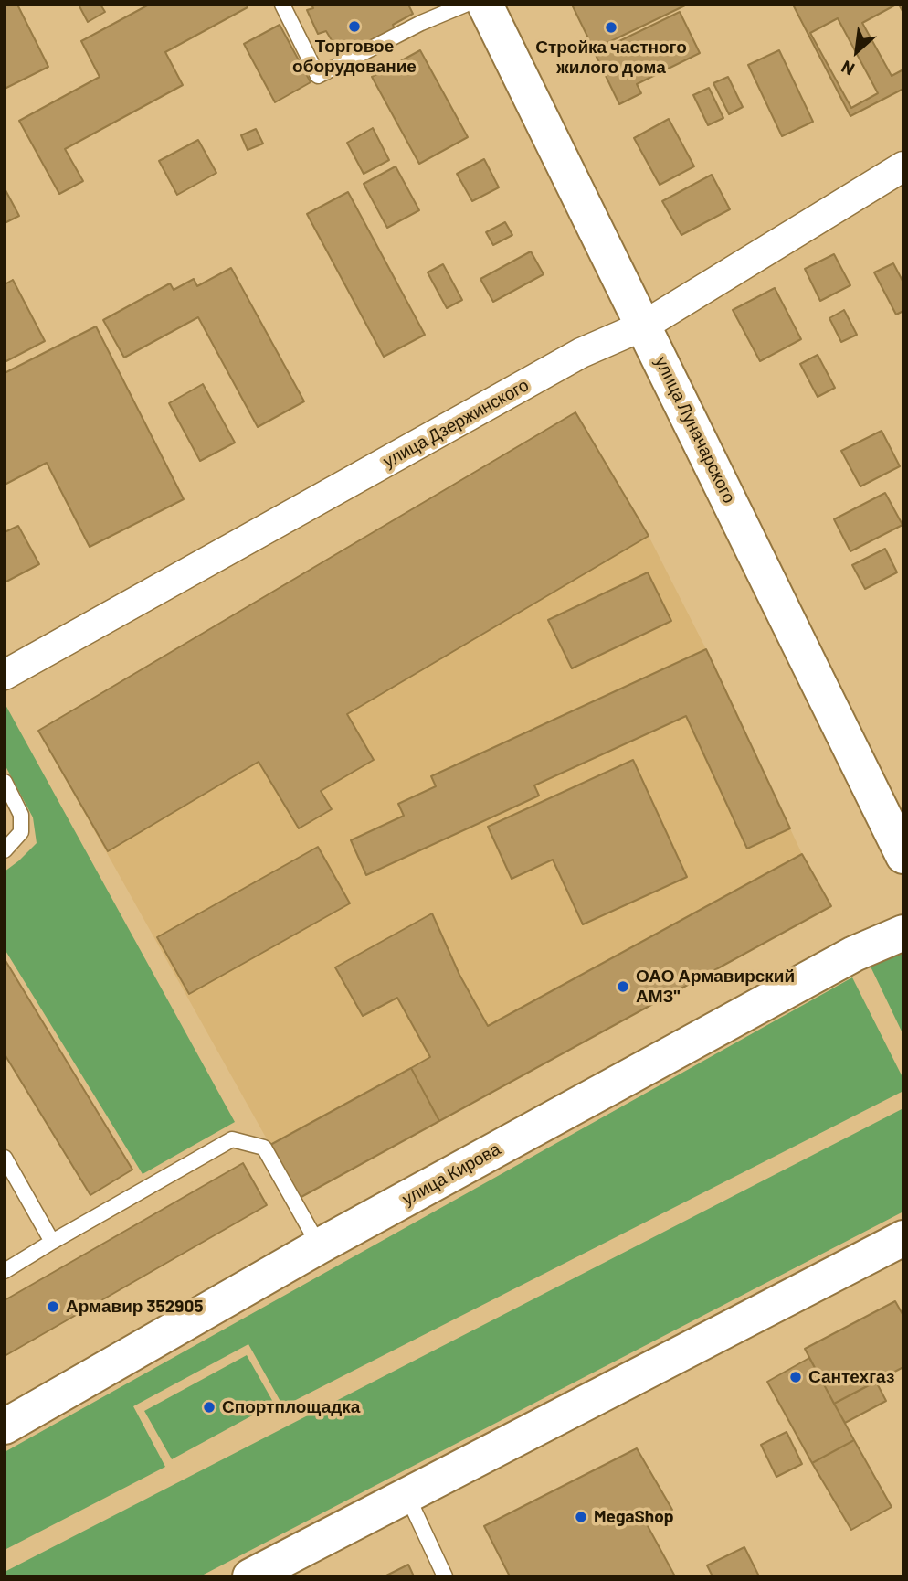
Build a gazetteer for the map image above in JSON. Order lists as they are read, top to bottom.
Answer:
{
  "streets": {
    "main road": ["улица Луначарского", "улица Кирова"],
    "street": ["улица Дзержинского"]
  },
  "crossings": [
    ["улица Дзержинского", "улица Луначарского"]
  ],
  "places": [
    "Торговое оборудование",
    "Стройка частного жилого дома",
    "ОАО Армавирский АМЗ\"",
    "Армавир 352905",
    "Сантехгаз",
    "Спортплощадка",
    "MegaShop"
  ],
  "north": "bottom left"
}
